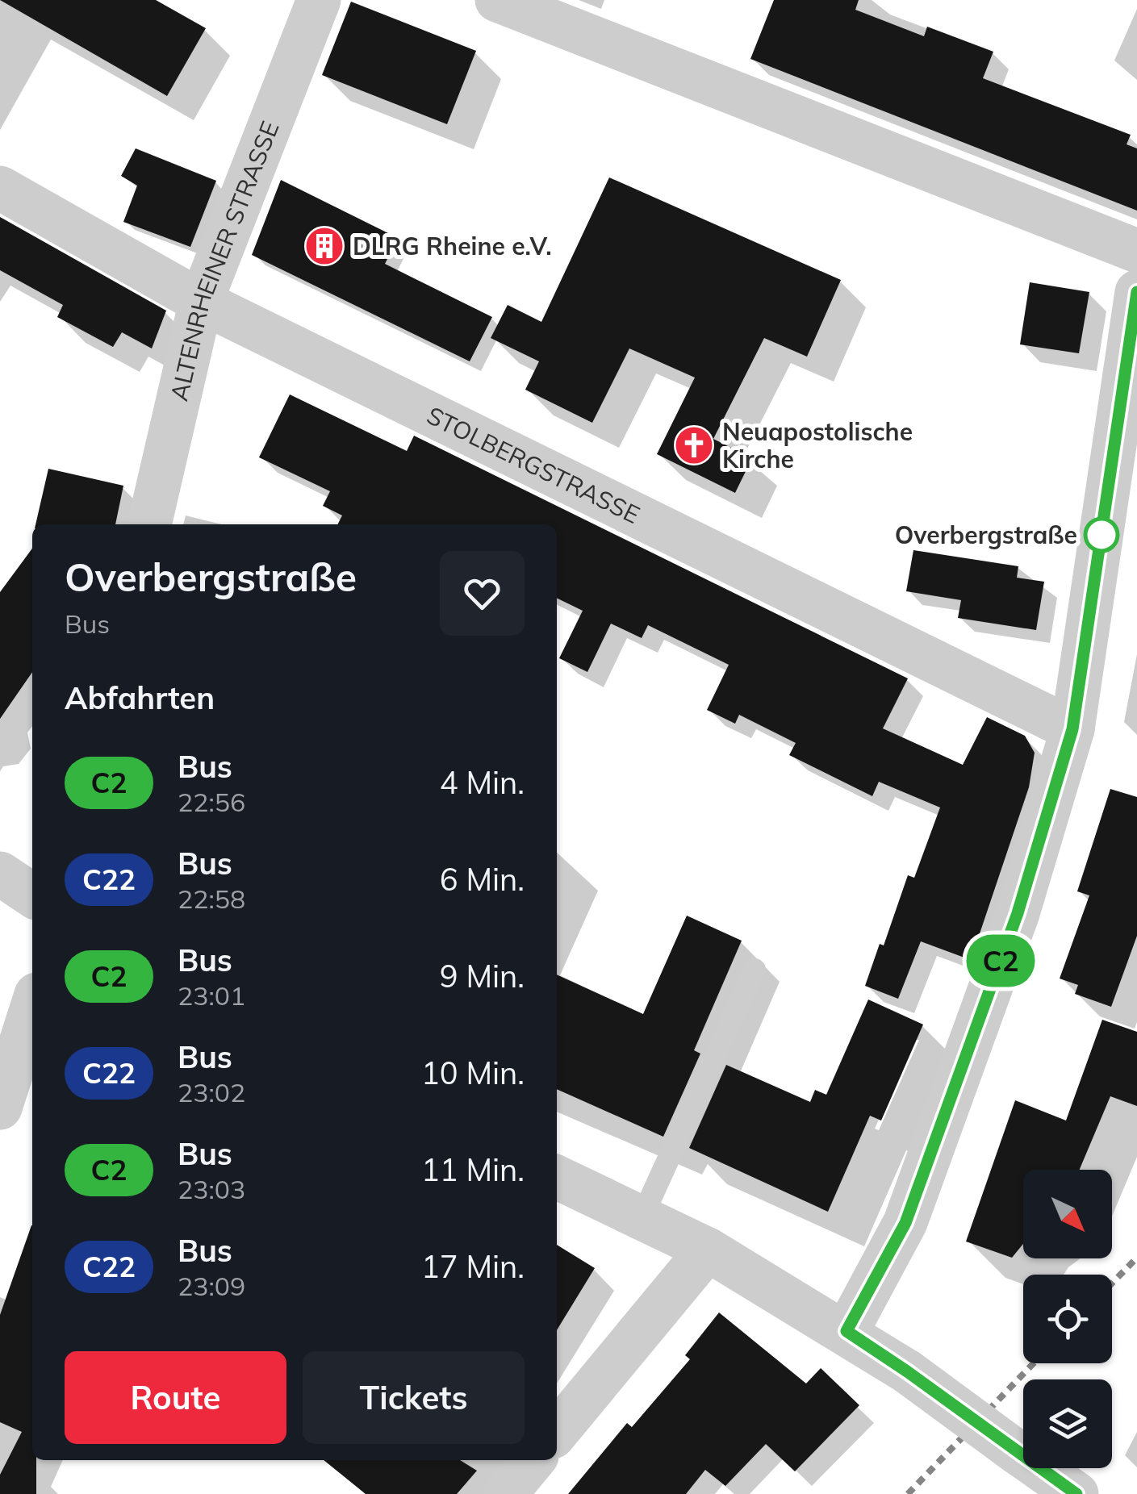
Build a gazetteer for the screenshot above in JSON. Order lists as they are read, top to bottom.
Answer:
{
  "streets": {
    "street": ["ALTENRHEINER STRASSE", "STOLBERGSTRASSE"]
  },
  "crossings": [
    ["ALTENRHEINER STRASSE", "STOLBERGSTRASSE"]
  ],
  "places": {
    "building": ["DLRG Rheine e.V."],
    "church": ["Neuapostolische Kirche"],
    "other": ["Overbergstraße"]
  },
  "lines": ["bus line C2"],
  "north": "bottom right",
  "page": {
    "on_map": "C2",
    "heading": [
      ["Overbergstraße", "Bus"],
      "Abfahrten"
    ],
    "list": [
      {
        "mark": "C2",
        "name": "Bus",
        "note": "22:56",
        "value": "4 Min."
      },
      {
        "mark": "C22",
        "name": "Bus",
        "note": "22:58",
        "value": "6 Min."
      },
      {
        "mark": "C2",
        "name": "Bus",
        "note": "23:01",
        "value": "9 Min."
      },
      {
        "mark": "C22",
        "name": "Bus",
        "note": "23:02",
        "value": "10 Min."
      },
      {
        "mark": "C2",
        "name": "Bus",
        "note": "23:03",
        "value": "11 Min."
      },
      {
        "mark": "C22",
        "name": "Bus",
        "note": "23:09",
        "value": "17 Min."
      }
    ],
    "buttons": ["Route", "Tickets"]
  }
}
